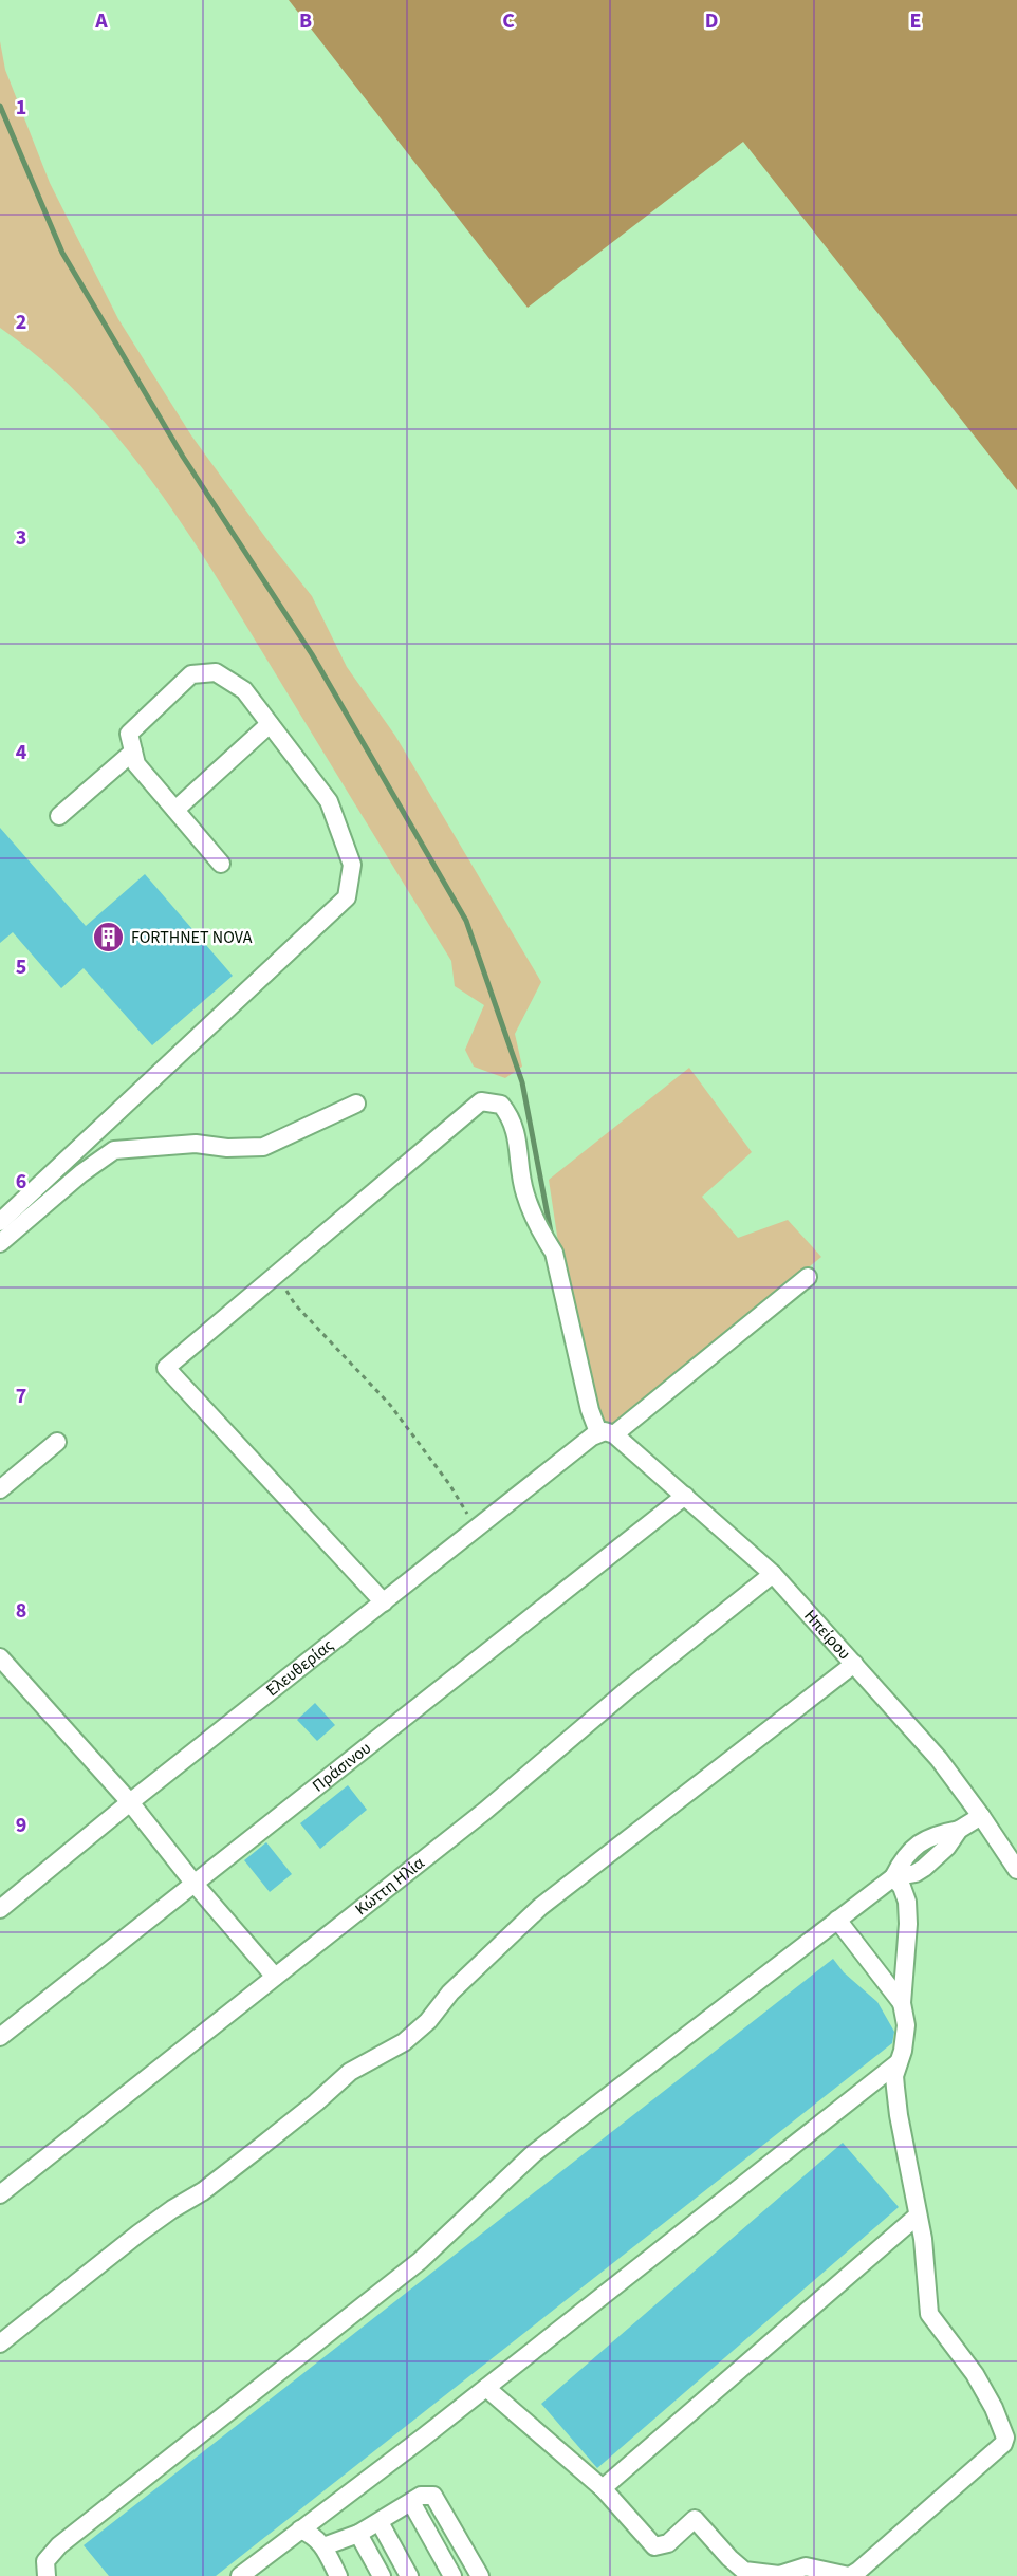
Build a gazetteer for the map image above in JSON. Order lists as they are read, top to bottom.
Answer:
{
  "streets": {
    "street": [
      "Ηπείρου",
      "Ελευθερίας",
      "Πράσινου",
      "Κώττη Ηλία"
    ]
  },
  "crossings": [
    ["Ηπείρου", "Ελευθερίας"],
    ["Ηπείρου", "Πράσινου"],
    ["Ηπείρου", "Κώττη Ηλία"]
  ],
  "places": {
    "building": ["FORTHNET NOVA"]
  },
  "grid": {
    "columns": [
      "A",
      "B",
      "C",
      "D",
      "E"
    ],
    "rows": [
      "1",
      "2",
      "3",
      "4",
      "5",
      "6",
      "7",
      "8",
      "9"
    ]
  }
}
